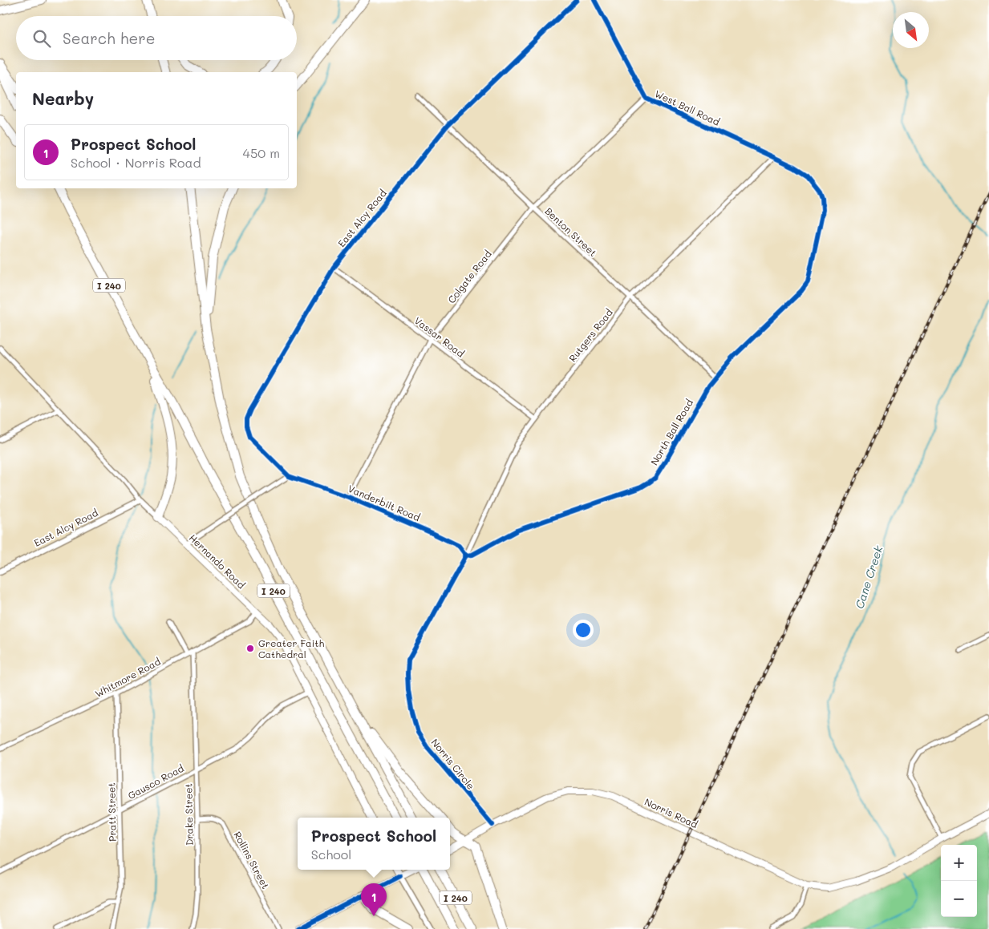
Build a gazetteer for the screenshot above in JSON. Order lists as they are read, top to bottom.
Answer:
{
  "streets": {
    "highway": ["I 240"],
    "main road": ["Hernando Road", "Norris Road"],
    "street": [
      "West Ball Road",
      "East Alcy Road",
      "Benton Street",
      "Colgate Road",
      "Rutgers Road",
      "Vassar Road",
      "North Ball Road",
      "Vanderbilt Road",
      "Whitmore Road",
      "Norris Circle",
      "Gausco Road",
      "Pratt Street",
      "Drake Street",
      "Rollins Street"
    ]
  },
  "crossings": [
    ["West Ball Road", "Colgate Road"],
    ["West Ball Road", "Rutgers Road"],
    ["West Ball Road", "North Ball Road"],
    ["East Alcy Road", "Benton Street"],
    ["East Alcy Road", "Vassar Road"],
    ["East Alcy Road", "Vanderbilt Road"],
    ["East Alcy Road", "Hernando Road"],
    ["Benton Street", "Colgate Road"],
    ["Benton Street", "Rutgers Road"],
    ["Benton Street", "North Ball Road"],
    ["Colgate Road", "Vassar Road"],
    ["Colgate Road", "Vanderbilt Road"],
    ["Rutgers Road", "Vassar Road"],
    ["Rutgers Road", "North Ball Road"],
    ["Rutgers Road", "Vanderbilt Road"],
    ["Rutgers Road", "Norris Circle"],
    ["North Ball Road", "Vanderbilt Road"],
    ["North Ball Road", "Norris Circle"],
    ["Vanderbilt Road", "Norris Circle"],
    ["Hernando Road", "Whitmore Road"],
    ["Hernando Road", "Gausco Road"],
    ["Whitmore Road", "Pratt Street"],
    ["Whitmore Road", "Drake Street"],
    ["Norris Circle", "Norris Road"],
    ["Gausco Road", "Pratt Street"],
    ["Gausco Road", "Drake Street"],
    ["Drake Street", "Rollins Street"]
  ],
  "water": ["Cane Creek"],
  "places": ["Greater Faith Cathedral"],
  "north": "bottom right",
  "page": {
    "search": "Search here",
    "heading": "Nearby",
    "list": [
      {
        "mark": "1",
        "name": "Prospect School",
        "note": "School · Norris Road",
        "value": "450 m"
      }
    ],
    "popup": ["Prospect School", "School"],
    "map_buttons": ["+", "−"],
    "pins": "1"
  }
}
